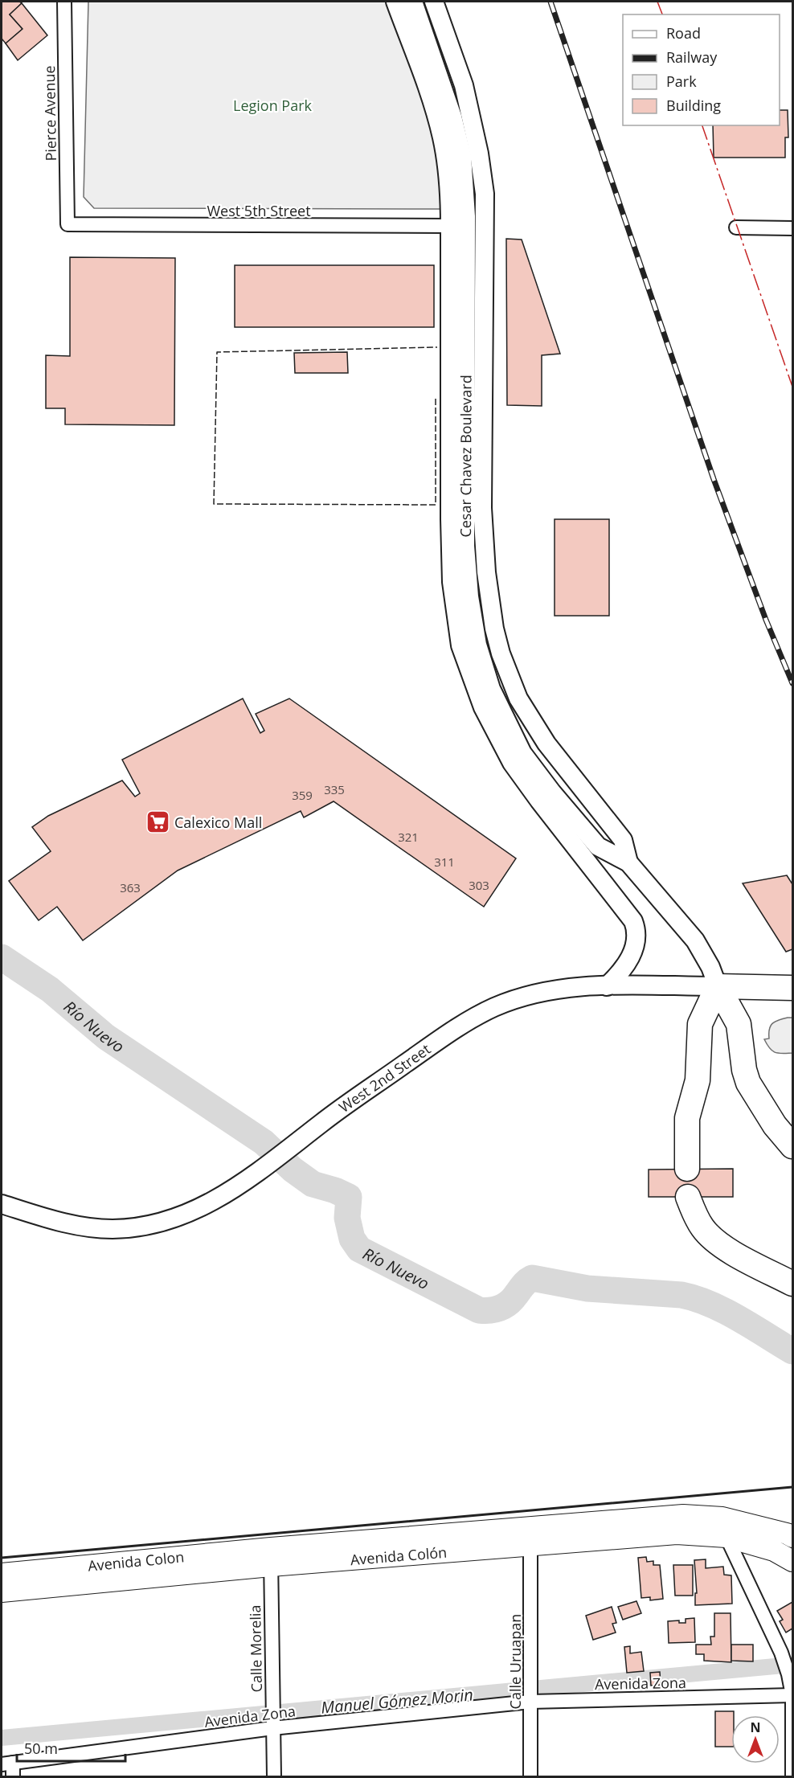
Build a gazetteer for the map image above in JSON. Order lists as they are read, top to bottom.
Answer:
{
  "streets": {
    "highway": ["Cesar Chavez Boulevard", "West 2nd Street"],
    "main road": ["Avenida Colón", "Avenida Colon"],
    "street": [
      "Pierce Avenue",
      "West 5th Street",
      "Calle Morelia",
      "Calle Uruapan",
      "Avenida Zona"
    ]
  },
  "crossings": [
    ["Pierce Avenue", "West 5th Street"],
    ["Cesar Chavez Boulevard", "West 2nd Street"],
    ["Avenida Colón", "Avenida Colon"],
    ["Avenida Colón", "Calle Morelia"],
    ["Avenida Colón", "Calle Uruapan"],
    ["Avenida Colon", "Calle Morelia"],
    ["Calle Morelia", "Avenida Zona"],
    ["Calle Uruapan", "Avenida Zona"]
  ],
  "water": ["Río Nuevo", "Manuel Gómez Morin"],
  "parks": ["Legion Park"],
  "places": {
    "supermarket": ["Calexico Mall"]
  },
  "house_numbers": [
    "335",
    "359",
    "321",
    "311",
    "303",
    "363"
  ],
  "legend": [
    "Road",
    "Railway",
    "Park",
    "Building"
  ],
  "scale_bar": "50 m",
  "north": "top"
}
